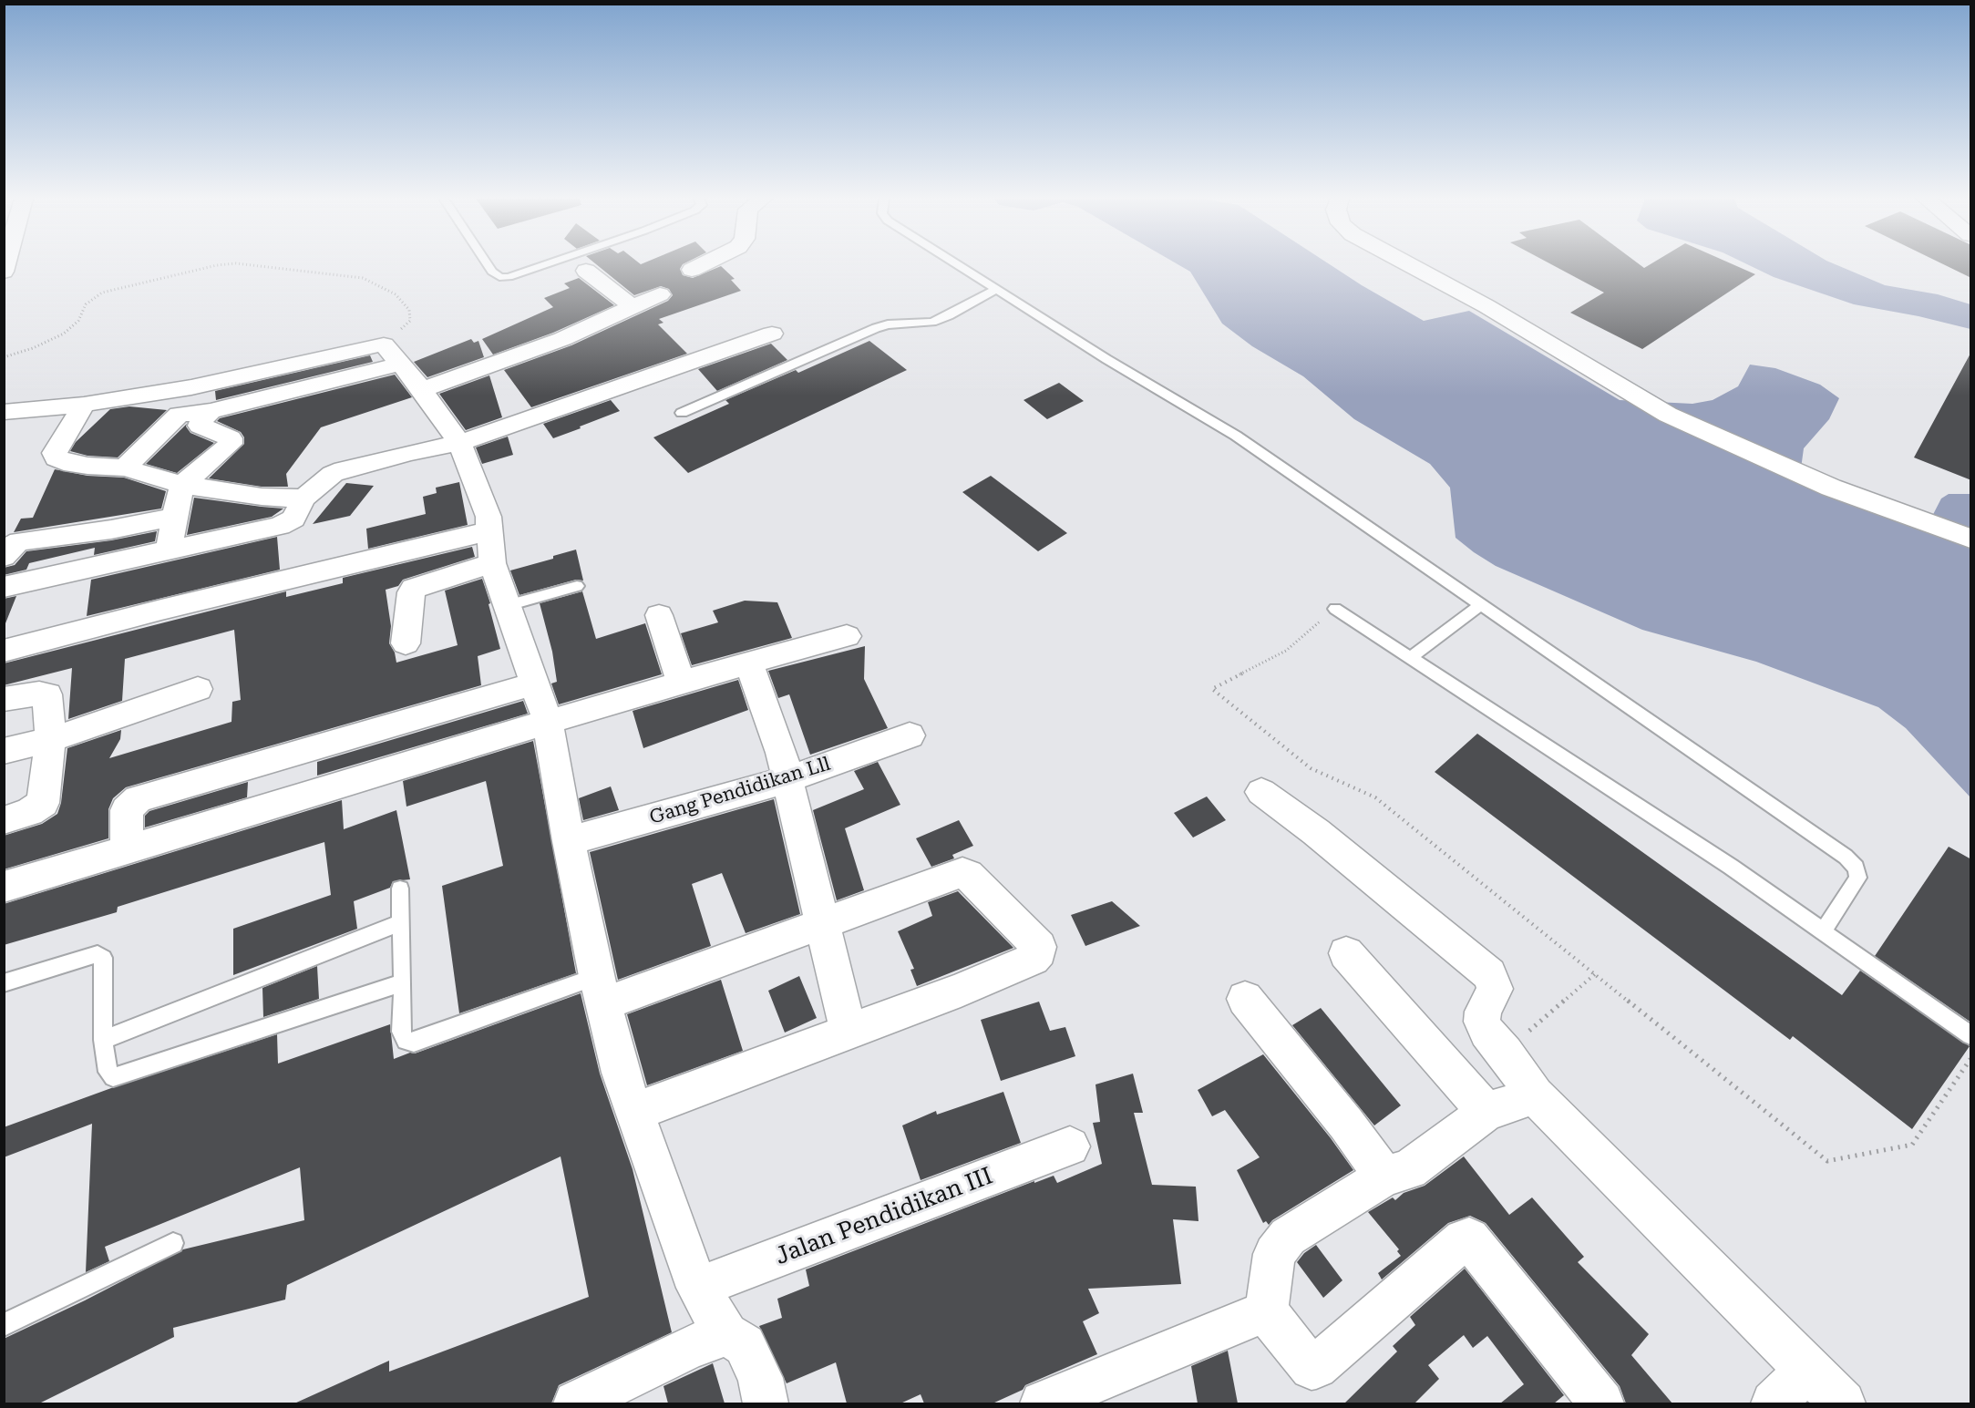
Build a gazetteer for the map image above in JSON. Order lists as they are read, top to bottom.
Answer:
{
  "streets": {
    "street": ["Gang Pendidikan Lll", "Jalan Pendidikan III"]
  }
}
